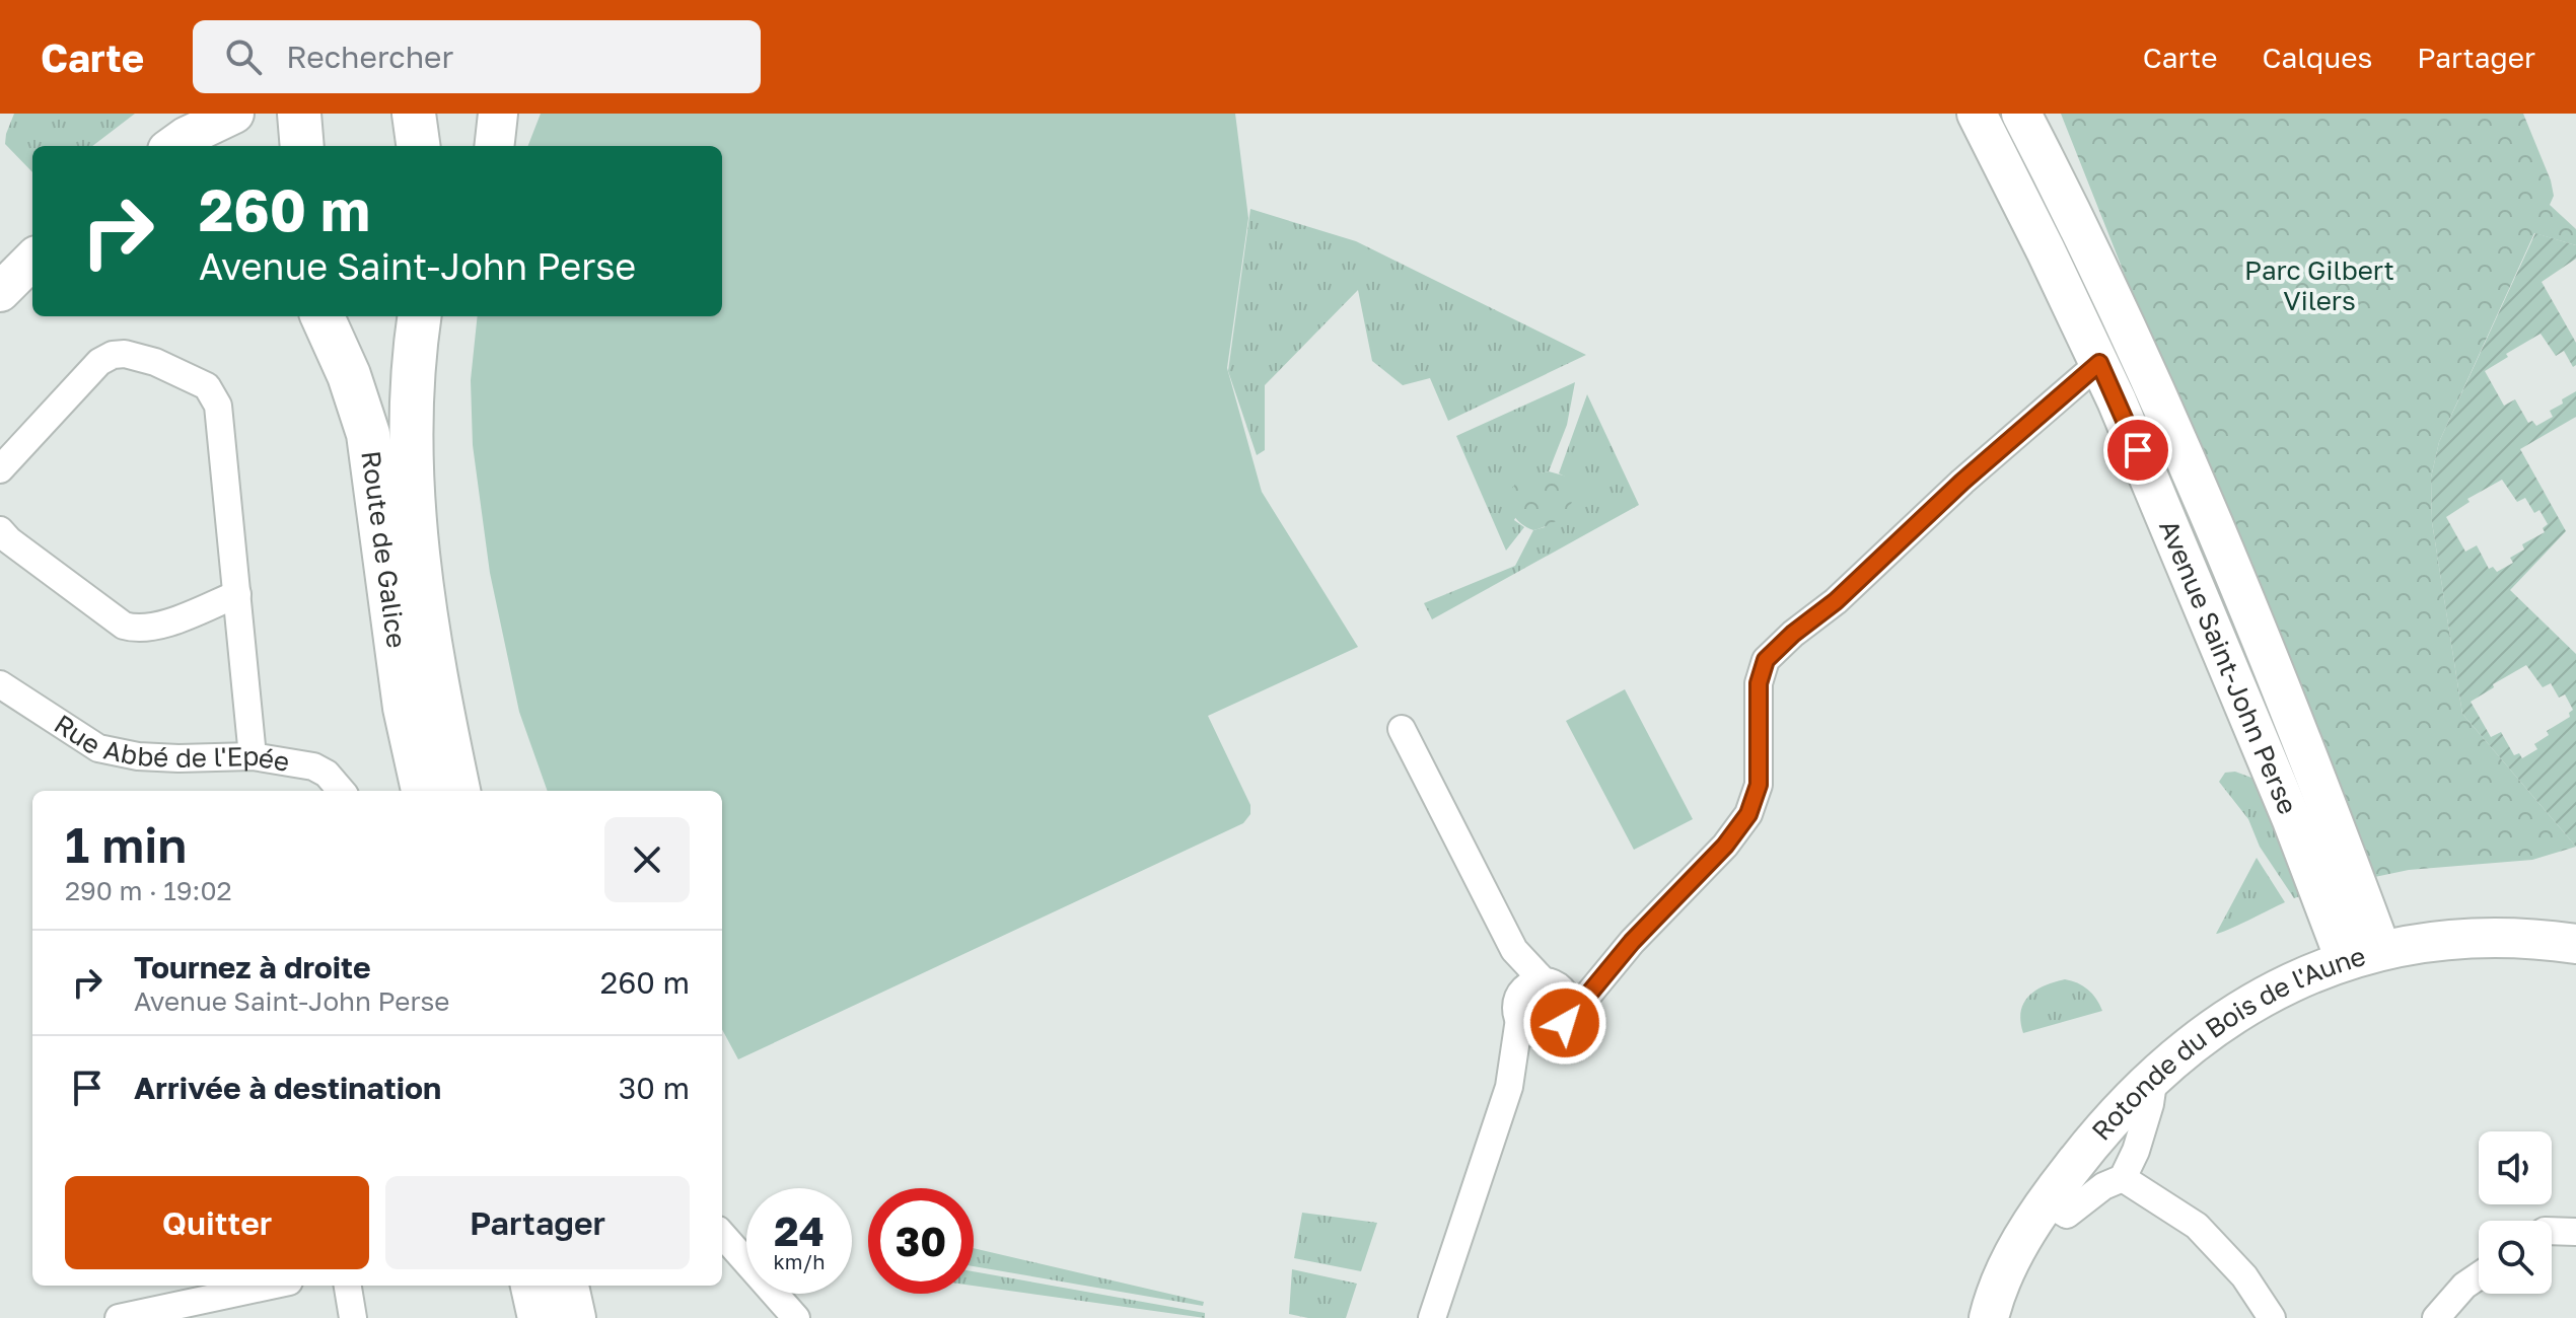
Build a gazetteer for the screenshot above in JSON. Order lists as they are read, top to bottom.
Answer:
{
  "streets": {
    "main road": ["Route de Galice", "Avenue Saint-John Perse", "Rotonde du Bois de l'Aune"],
    "street": ["Rue Abbé de l'Epée"]
  },
  "crossings": [
    ["Avenue Saint-John Perse", "Rotonde du Bois de l'Aune"]
  ],
  "parks": ["Parc Gilbert Vilers"],
  "page": {
    "header": "Carte",
    "search": "Rechercher",
    "nav": ["Carte", "Calques", "Partager"],
    "turn": ["260 m", "Avenue Saint-John Perse"],
    "heading": ["1 min", "290 m · 19:02"],
    "list": [
      {
        "name": "Tournez à droite",
        "note": "Avenue Saint-John Perse",
        "value": "260 m"
      },
      {
        "name": "Arrivée à destination",
        "value": "30 m"
      }
    ],
    "buttons": ["Quitter", "Partager"],
    "speed": "24 km/h",
    "limit": "30"
  }
}
